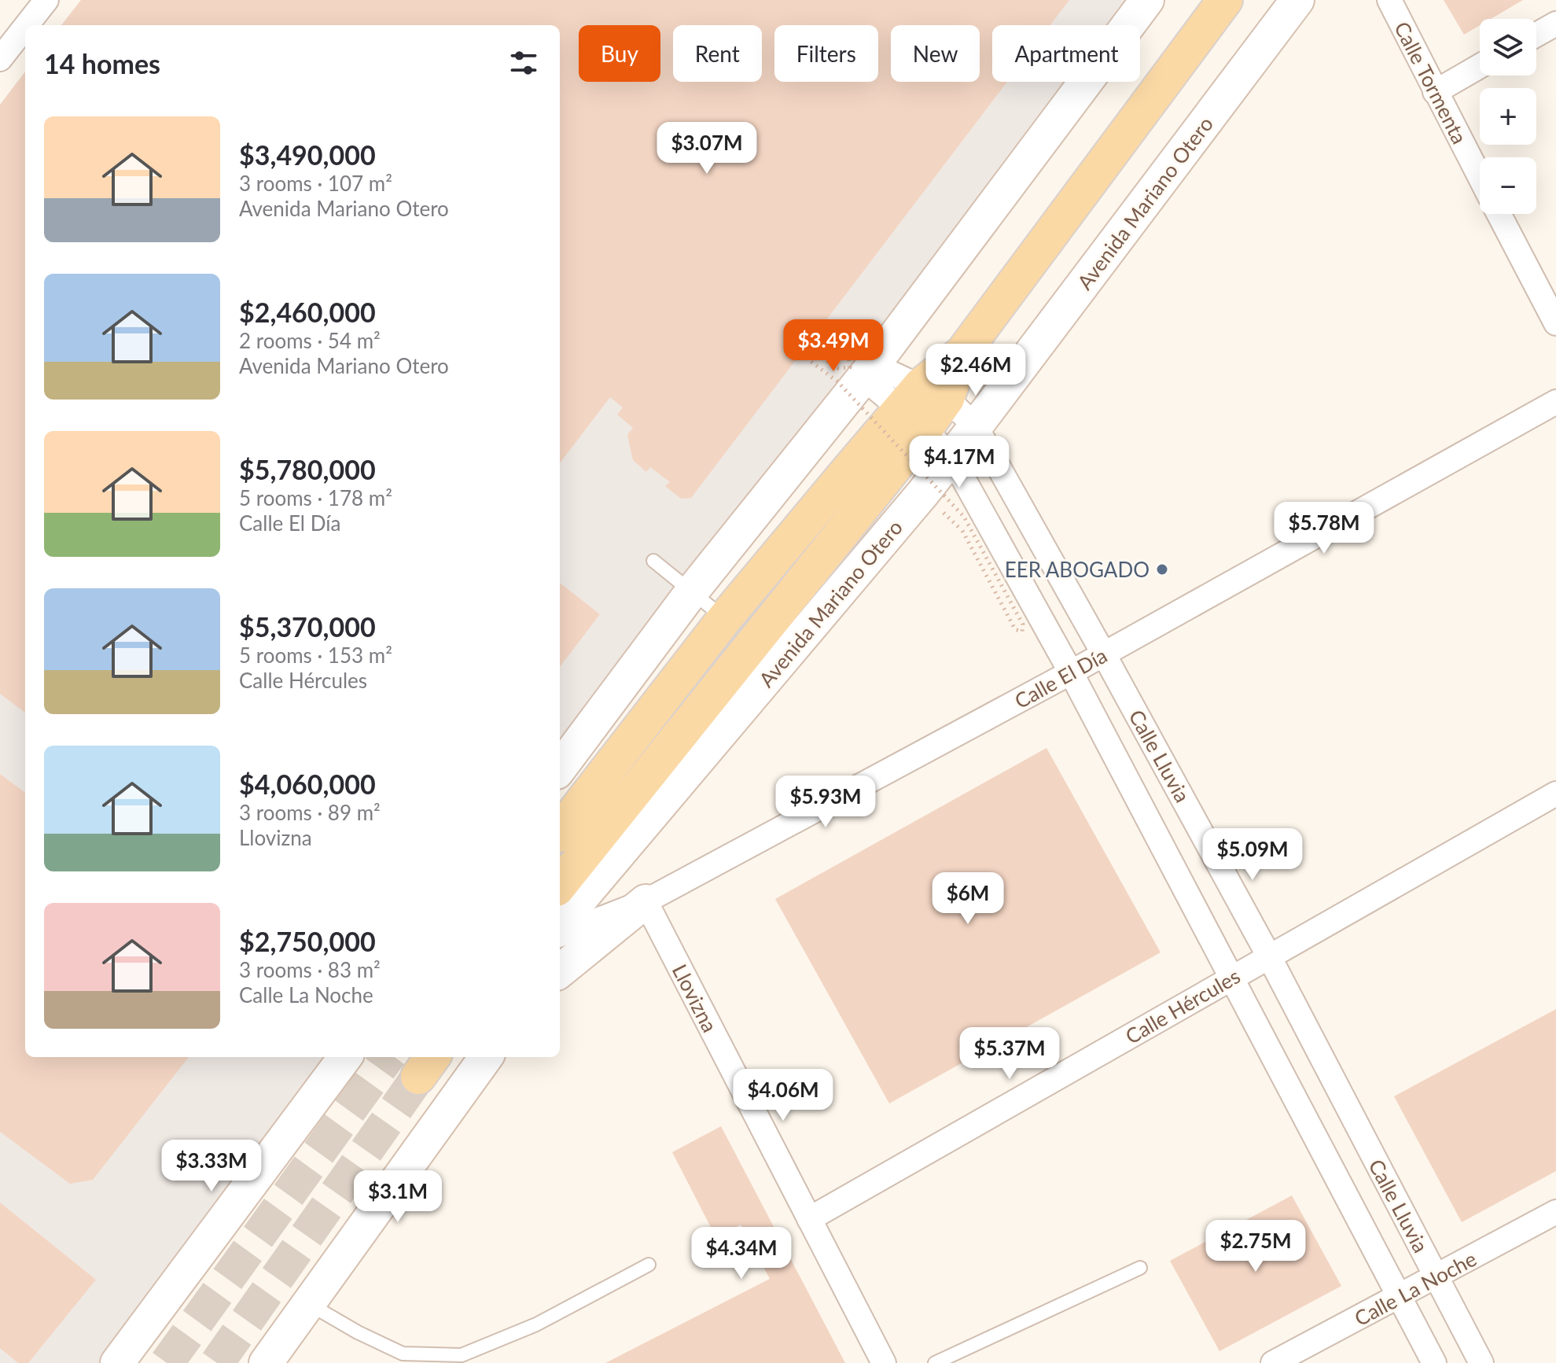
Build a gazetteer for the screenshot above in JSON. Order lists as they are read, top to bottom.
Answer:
{
  "streets": {
    "main road": ["Avenida Mariano Otero"],
    "street": [
      "Calle Tormenta",
      "Calle El Día",
      "Calle Lluvia",
      "Llovizna",
      "Calle Hércules",
      "Calle La Noche"
    ]
  },
  "crossings": [
    ["Avenida Mariano Otero", "Calle Lluvia"],
    ["Calle El Día", "Calle Lluvia"],
    ["Calle El Día", "Llovizna"],
    ["Calle Lluvia", "Calle Hércules"],
    ["Calle Lluvia", "Calle La Noche"],
    ["Llovizna", "Calle Hércules"]
  ],
  "places": ["EER ABOGADO"],
  "page": {
    "map_buttons": ["+", "−"],
    "chip": [
      "Buy",
      "Rent",
      "Filters",
      "New",
      "Apartment"
    ],
    "heading": "14 homes",
    "list": [
      {
        "name": "$3,490,000",
        "note": "3 rooms · 107 m² · Avenida Mariano Otero"
      },
      {
        "name": "$2,460,000",
        "note": "2 rooms · 54 m² · Avenida Mariano Otero"
      },
      {
        "name": "$5,780,000",
        "note": "5 rooms · 178 m² · Calle El Día"
      },
      {
        "name": "$5,370,000",
        "note": "5 rooms · 153 m² · Calle Hércules"
      },
      {
        "name": "$4,060,000",
        "note": "3 rooms · 89 m² · Llovizna"
      },
      {
        "name": "$2,750,000",
        "note": "3 rooms · 83 m² · Calle La Noche"
      }
    ],
    "price": [
      "$3.07M",
      "$3.49M",
      "$2.46M",
      "$4.17M",
      "$5.78M",
      "$5.93M",
      "$5.09M",
      "$6M",
      "$5.37M",
      "$4.06M",
      "$3.33M",
      "$3.1M",
      "$2.75M",
      "$4.34M"
    ]
  }
}
